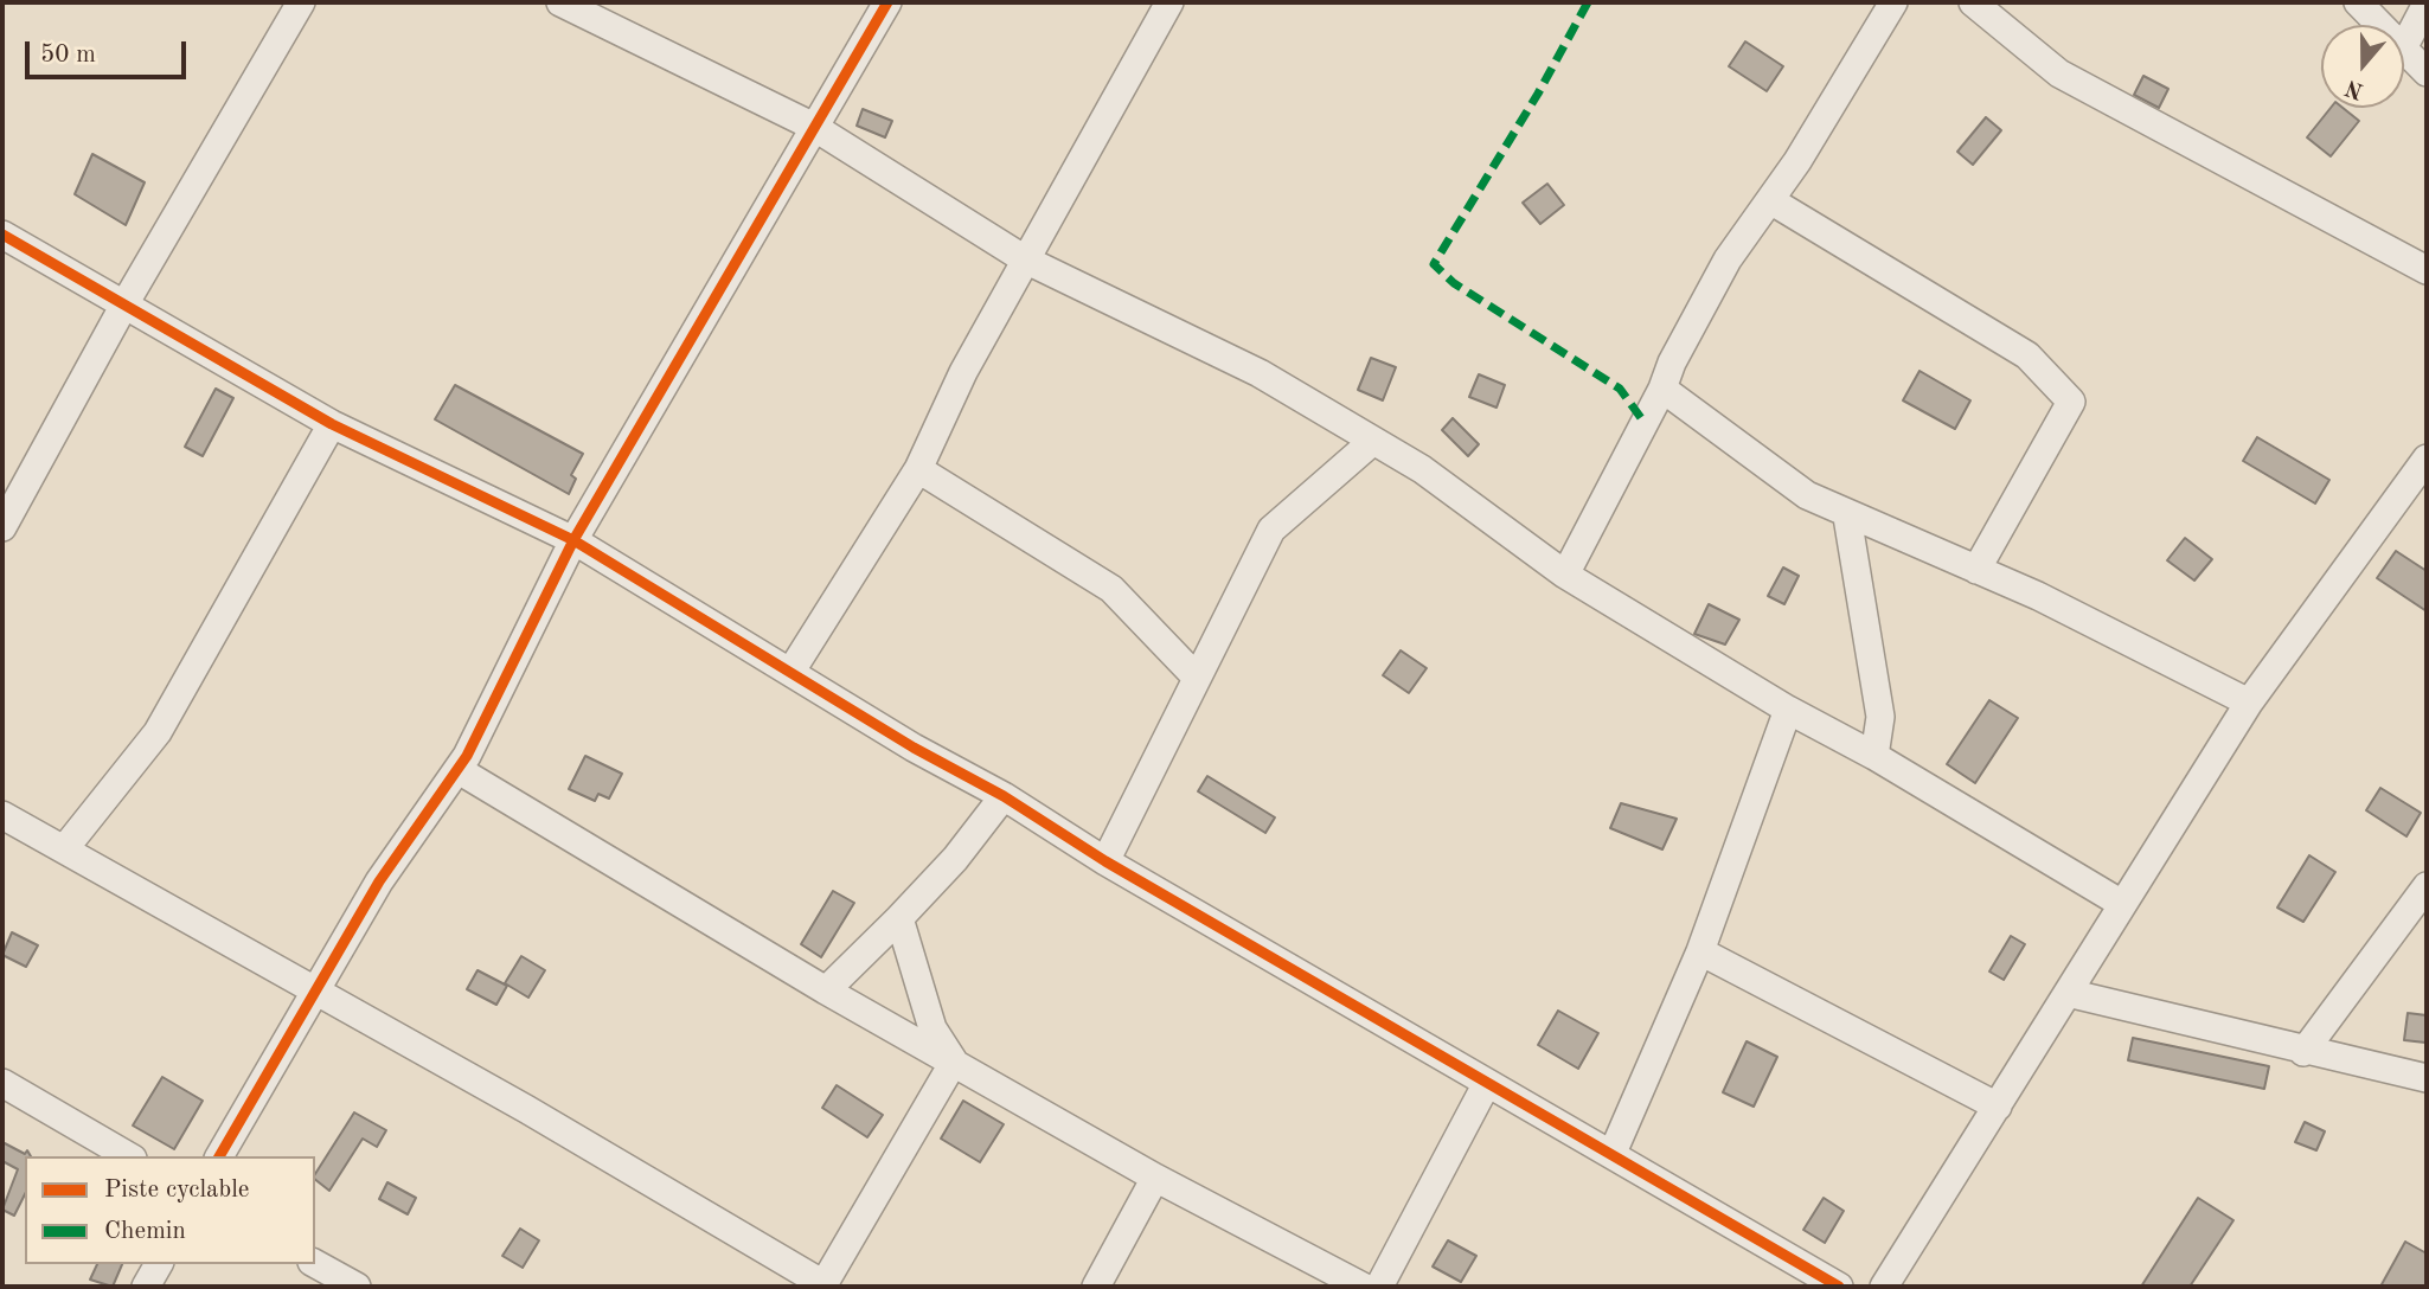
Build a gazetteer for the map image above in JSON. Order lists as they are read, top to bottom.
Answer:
{
  "legend": ["Piste cyclable", "Chemin"],
  "scale_bar": "50 m",
  "north": "bottom"
}
